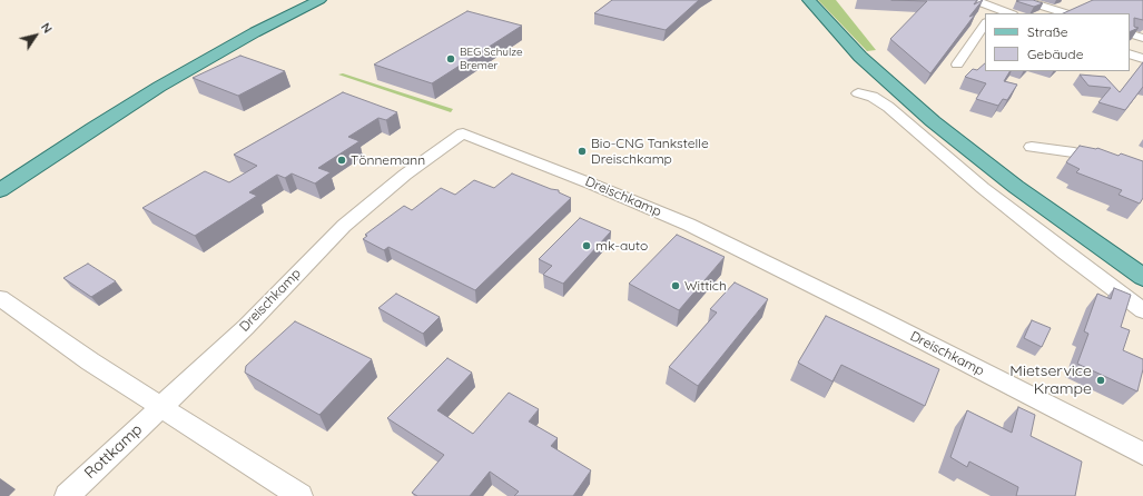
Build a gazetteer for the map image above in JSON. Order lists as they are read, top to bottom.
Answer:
{
  "streets": {
    "street": ["Dreischkamp", "Rottkamp"]
  },
  "crossings": [
    ["Dreischkamp", "Rottkamp"]
  ],
  "places": [
    "BEG Schulze Bremer",
    "Bio-CNG Tankstelle Dreischkamp",
    "Tönnemann",
    "mk-auto",
    "Wittich",
    "Mietservice Krampe"
  ],
  "legend": ["Straße", "Gebäude"],
  "north": "top right"
}
